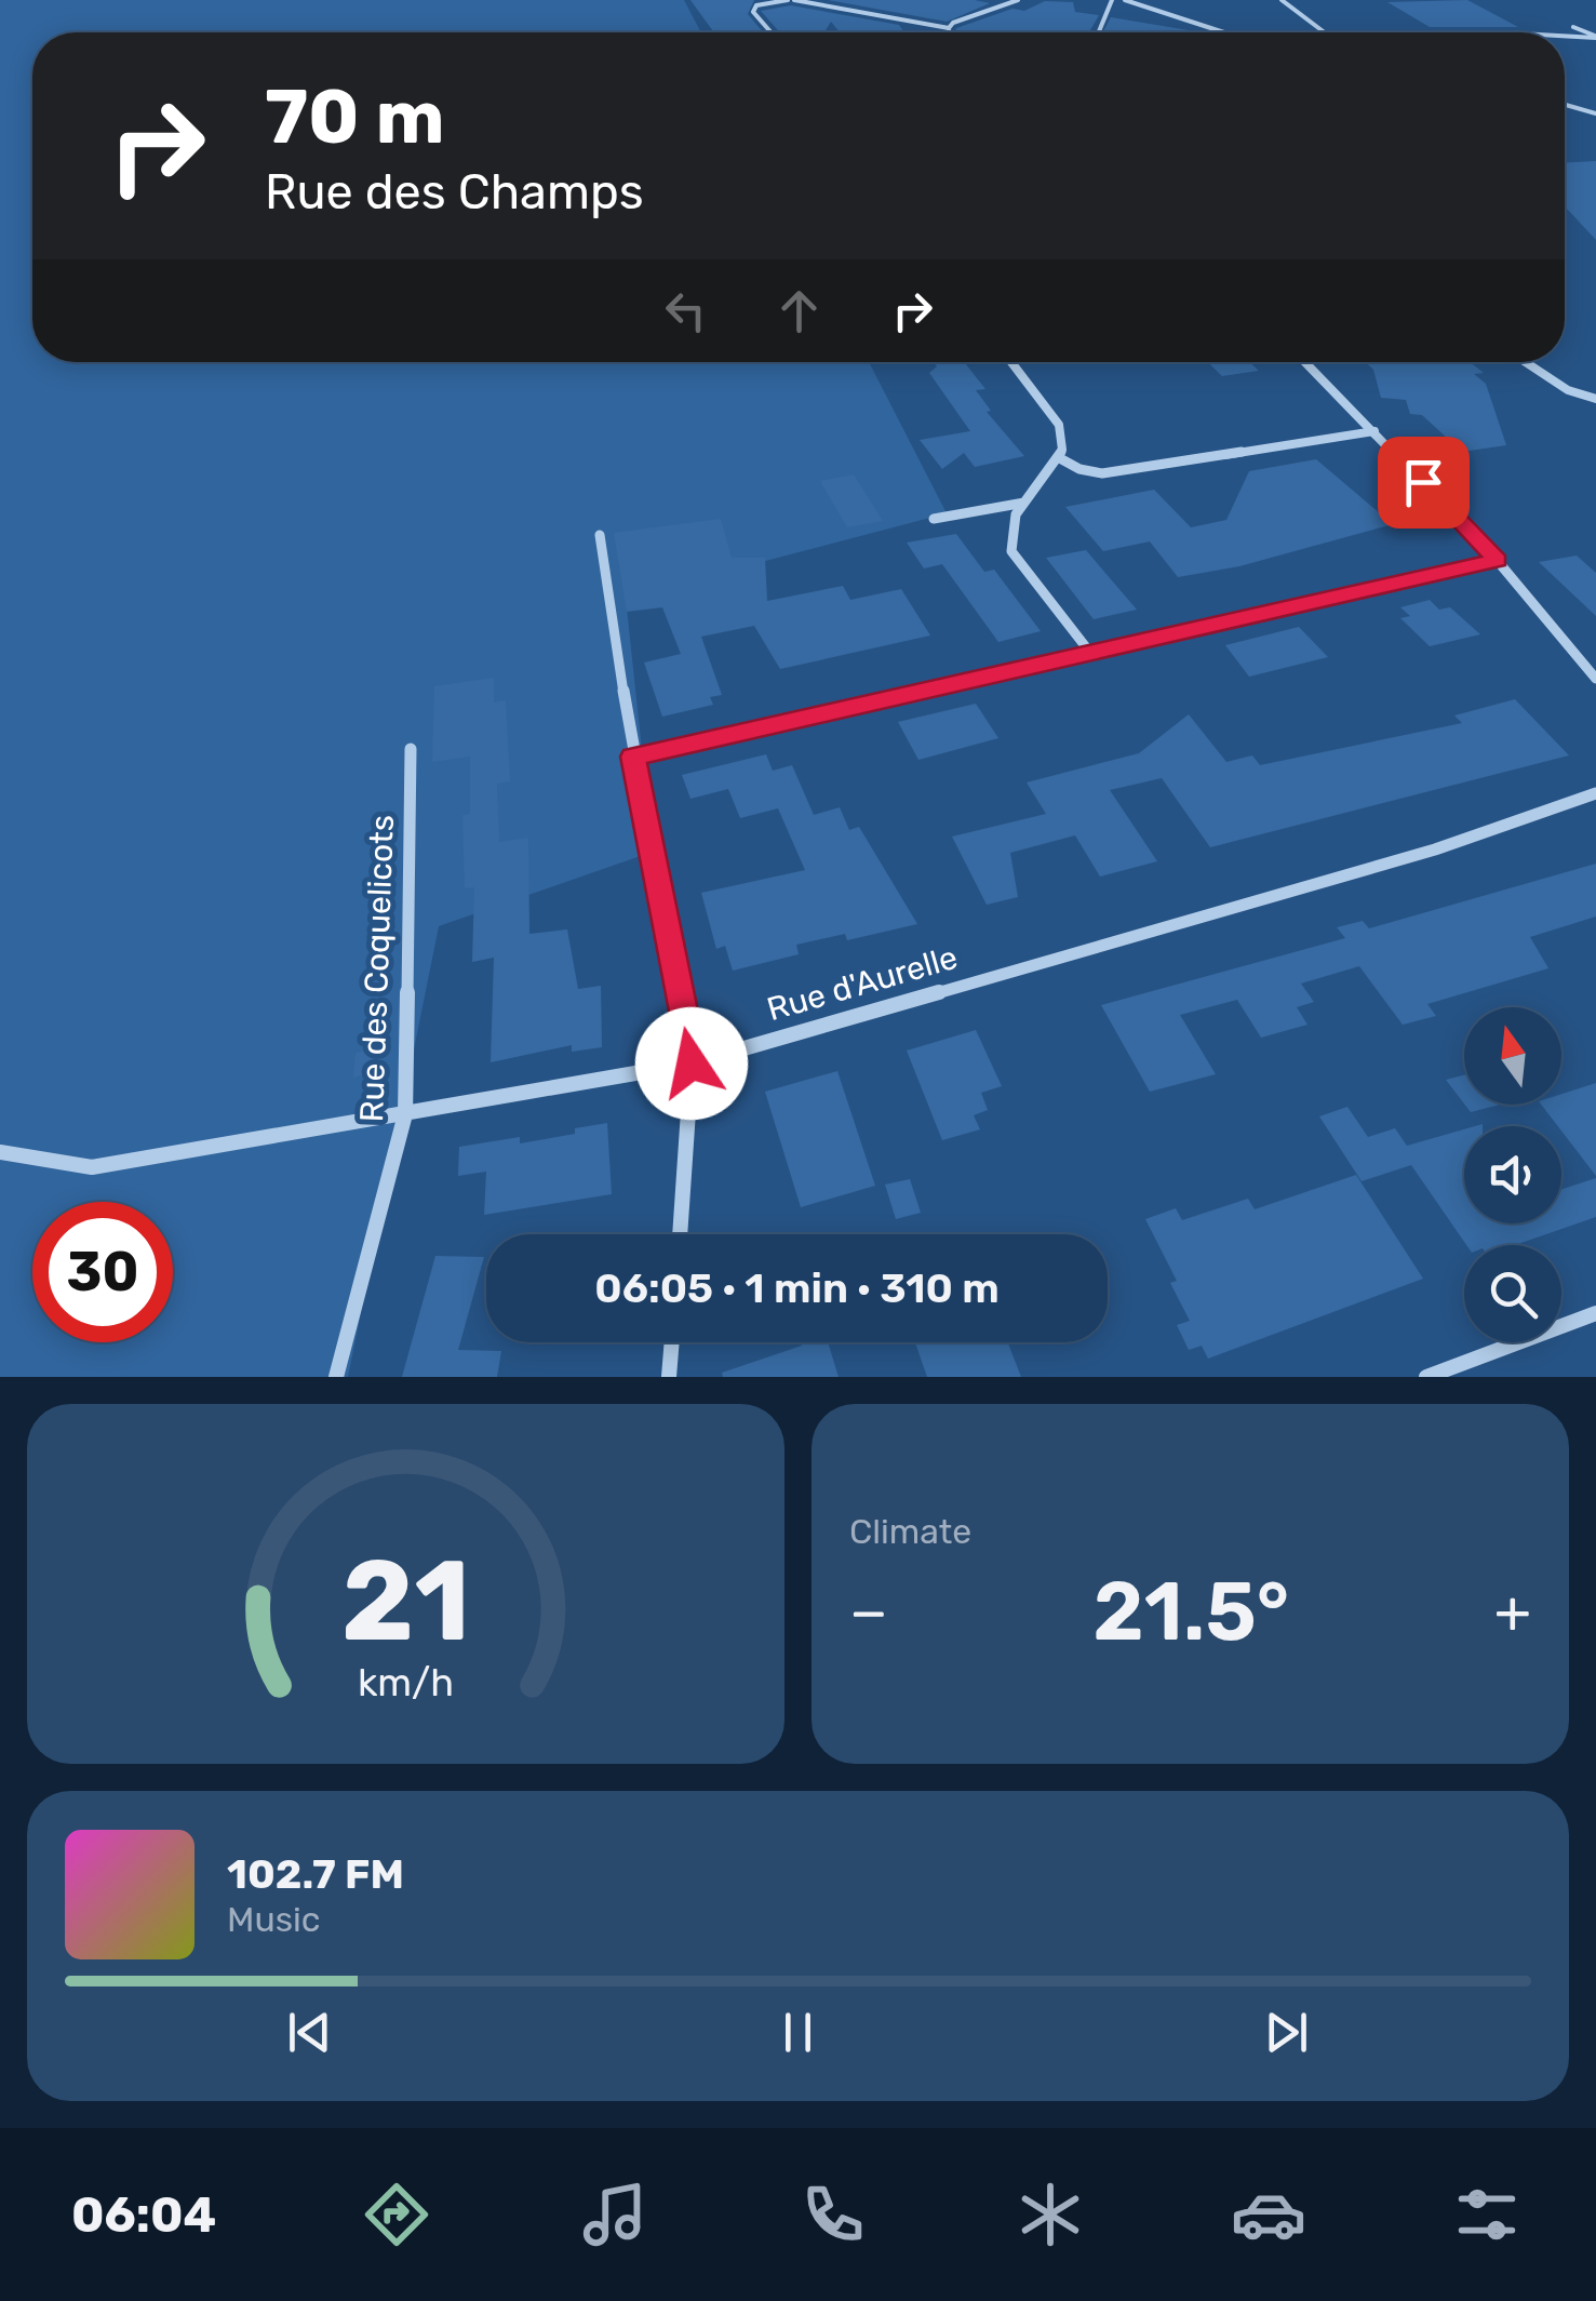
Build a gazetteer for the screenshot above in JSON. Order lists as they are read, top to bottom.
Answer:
{
  "streets": {
    "street": ["Rue des Coquelicots", "Rue d'Aurelle"]
  },
  "crossings": [
    ["Rue des Coquelicots", "Rue d'Aurelle"]
  ],
  "north": "top",
  "page": {
    "turn": ["70 m", "Rue des Champs"],
    "limit": "30",
    "trip": "06:05 · 1 min · 310 m",
    "tile": "Climate",
    "heat": ["−", "21.5°", "+"],
    "song": ["102.7 FM", "Music"],
    "tabs": "06:04",
    "gauge": ["21", "km/h"]
  }
}
